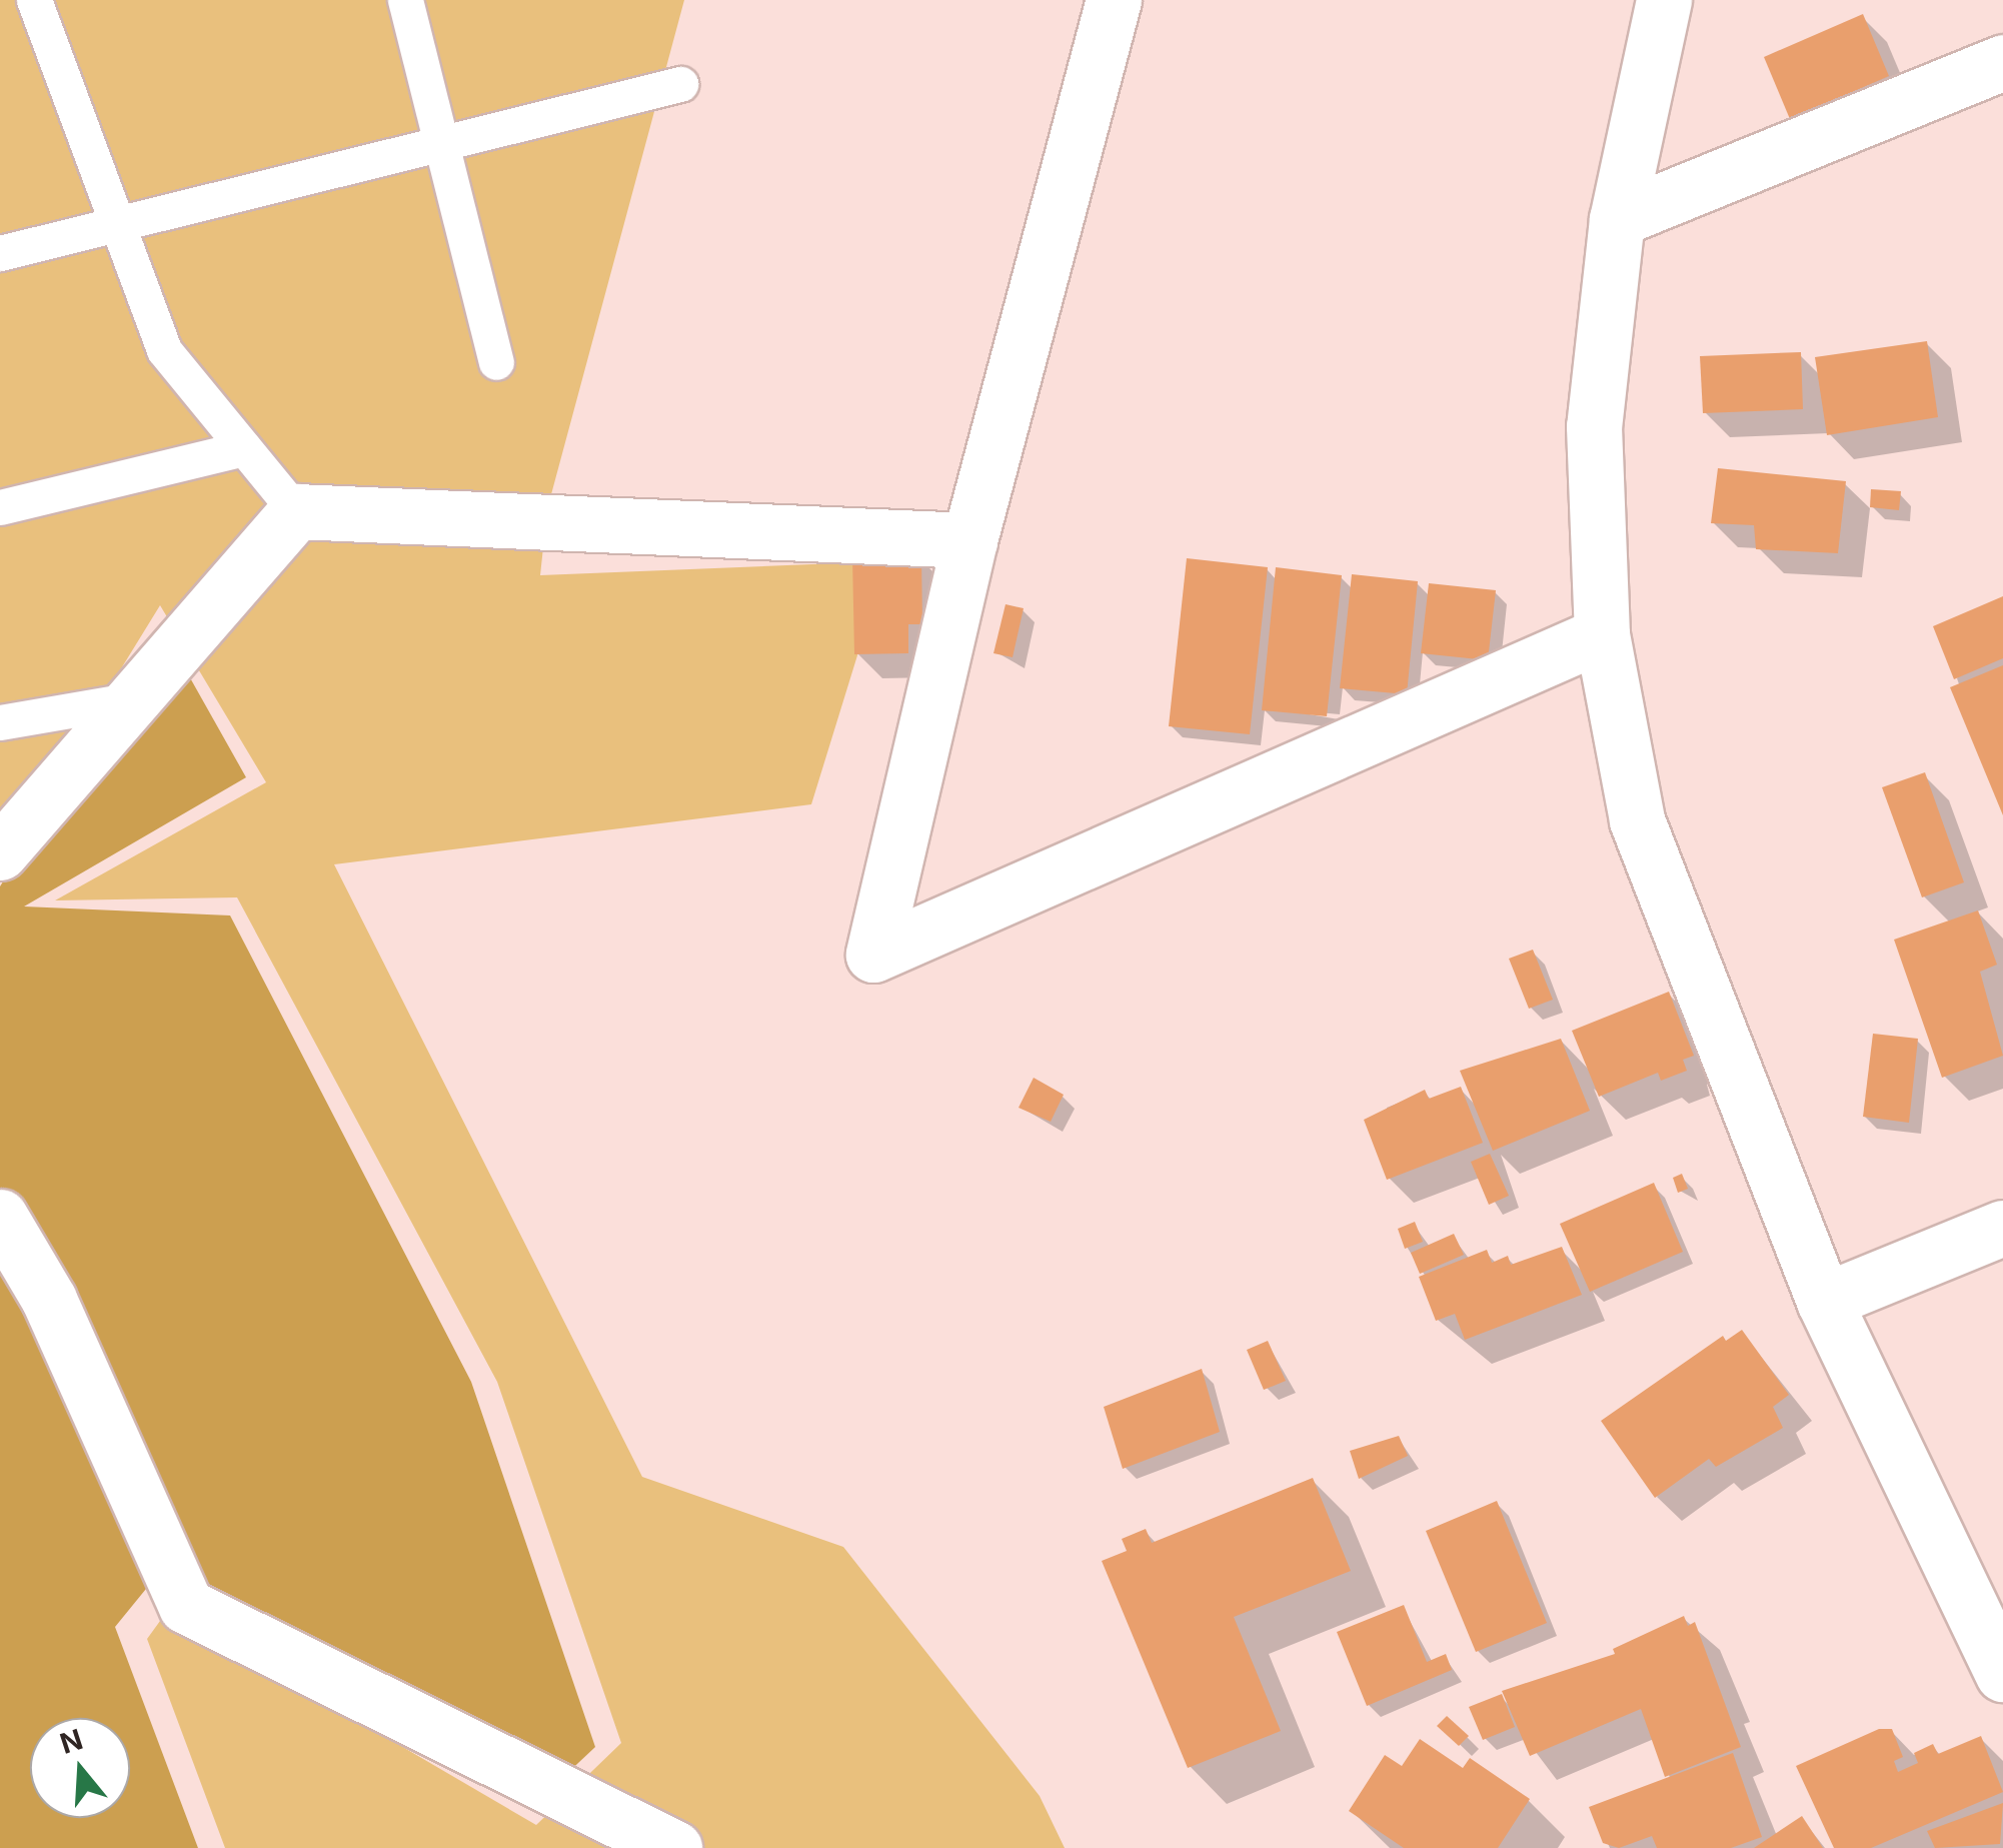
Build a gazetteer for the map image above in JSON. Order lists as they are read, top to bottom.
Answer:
{
  "north": "top"
}
